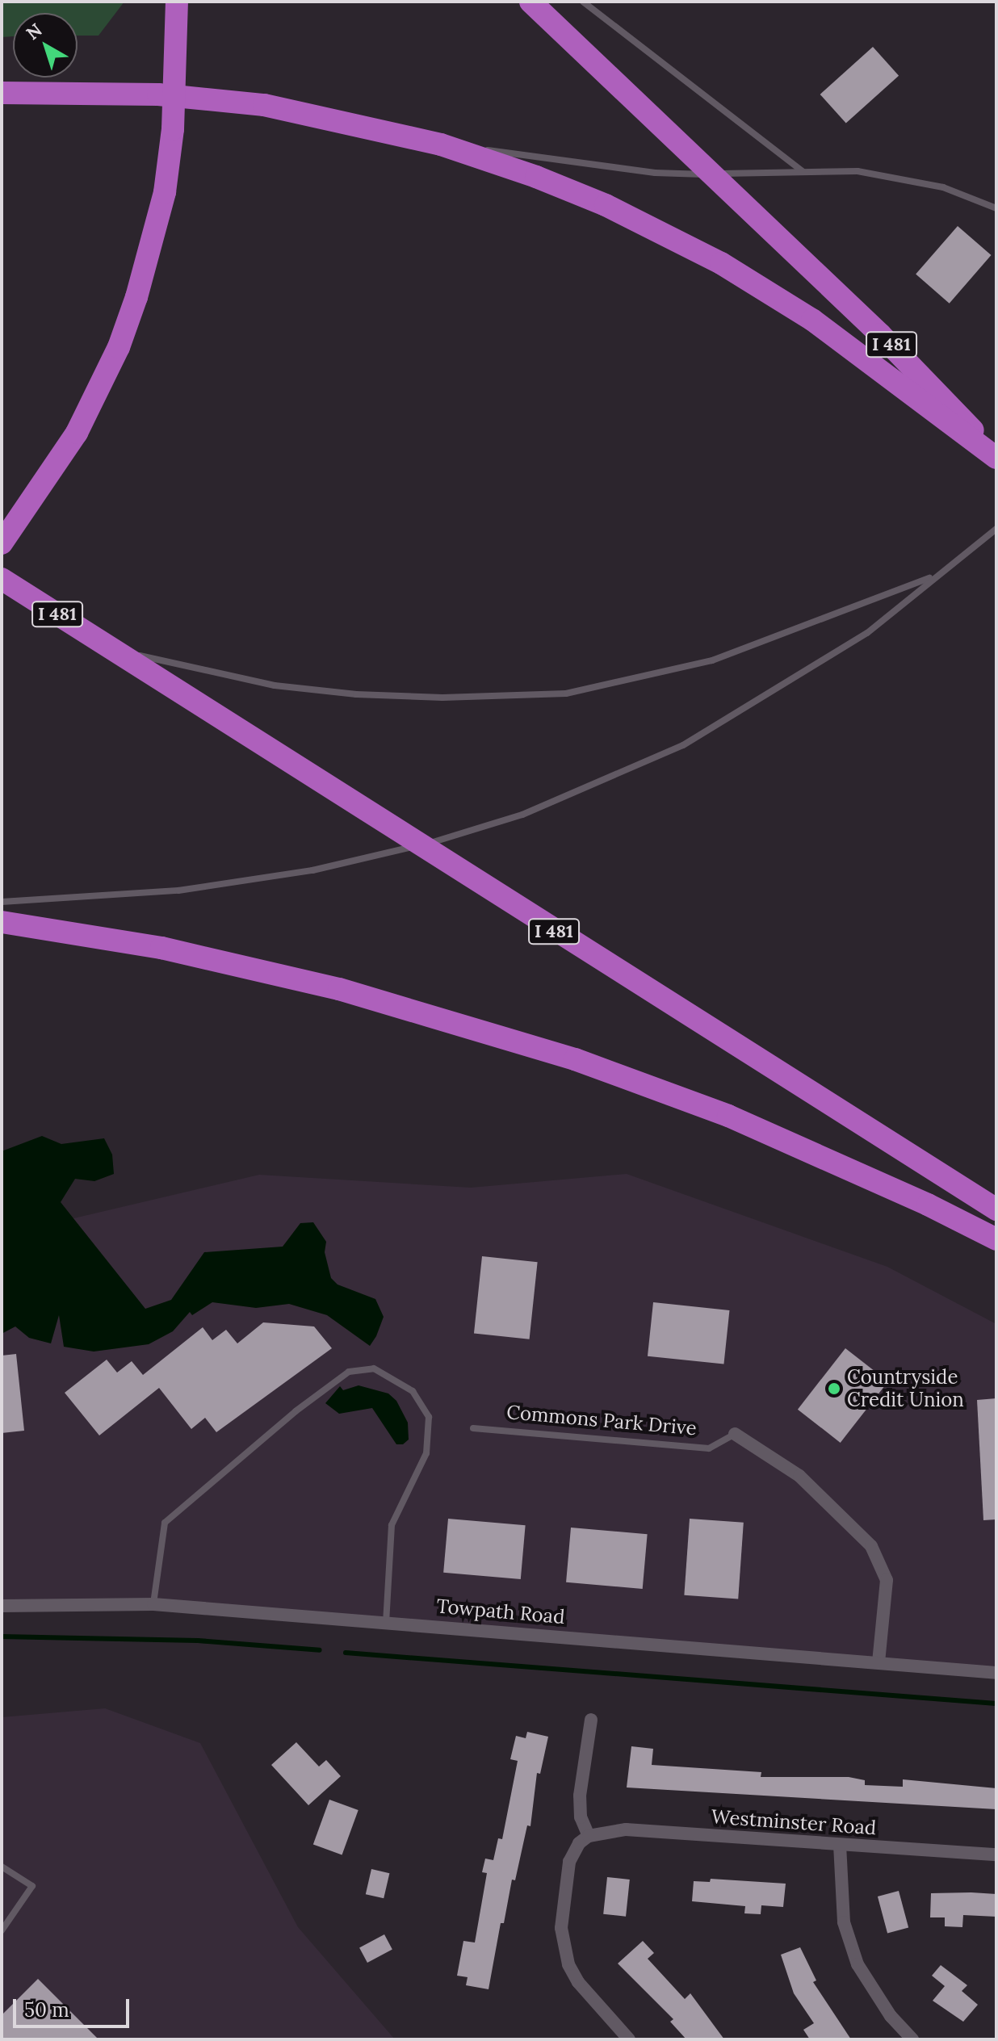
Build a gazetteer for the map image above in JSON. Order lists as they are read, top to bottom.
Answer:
{
  "streets": {
    "highway": ["I 481"],
    "street": ["Commons Park Drive", "Towpath Road", "Westminster Road"]
  },
  "crossings": [
    ["Commons Park Drive", "Towpath Road"]
  ],
  "places": ["Countryside Credit Union"],
  "scale_bar": "50 m",
  "north": "top left"
}
